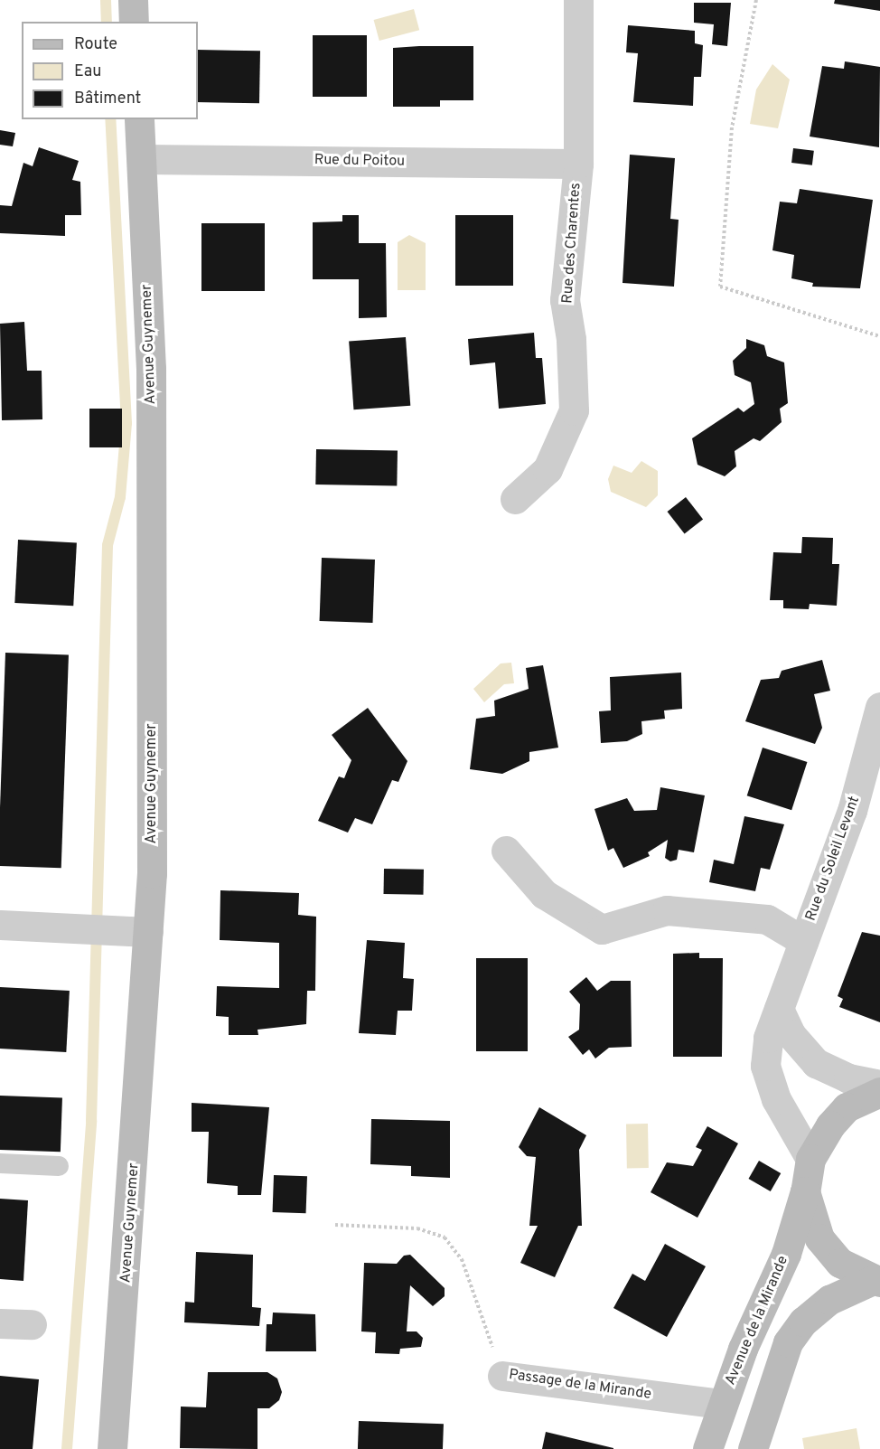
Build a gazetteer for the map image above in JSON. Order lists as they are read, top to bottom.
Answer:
{
  "streets": {
    "street": [
      "Rue du Poitou",
      "Rue des Charentes",
      "Avenue Guynemer",
      "Rue du Soleil Levant",
      "Avenue de la Mirande",
      "Passage de la Mirande"
    ]
  },
  "crossings": [
    ["Rue du Poitou", "Rue des Charentes"],
    ["Rue du Poitou", "Avenue Guynemer"],
    ["Rue du Soleil Levant", "Avenue de la Mirande"],
    ["Avenue de la Mirande", "Passage de la Mirande"]
  ],
  "legend": ["Route", "Eau", "Bâtiment"]
}
